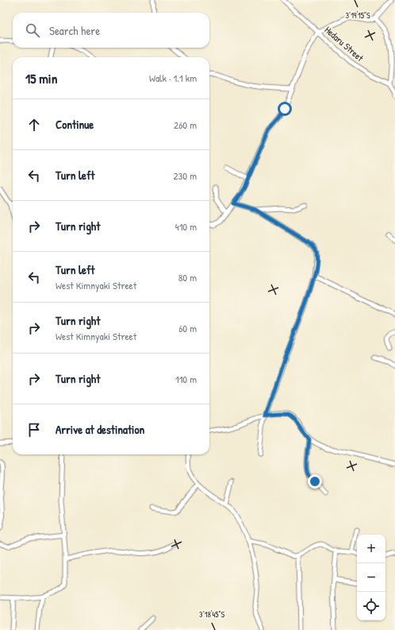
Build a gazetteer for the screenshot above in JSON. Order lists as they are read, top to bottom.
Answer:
{
  "streets": {
    "street": ["Hedaru Street"]
  },
  "page": {
    "search": "Search here",
    "heading": ["15 min", "Walk · 1.1 km"],
    "list": [
      ["Continue", "260 m"],
      ["Turn left", "230 m"],
      ["Turn right", "410 m"],
      ["Turn left", "West Kimnyaki Street", "80 m"],
      ["Turn right", "West Kimnyaki Street", "60 m"],
      ["Turn right", "110 m"],
      "Arrive at destination"
    ],
    "map_buttons": ["+", "−"]
  },
  "coordinates": ["3°19'15\"S", "3°18'45\"S"]
}
